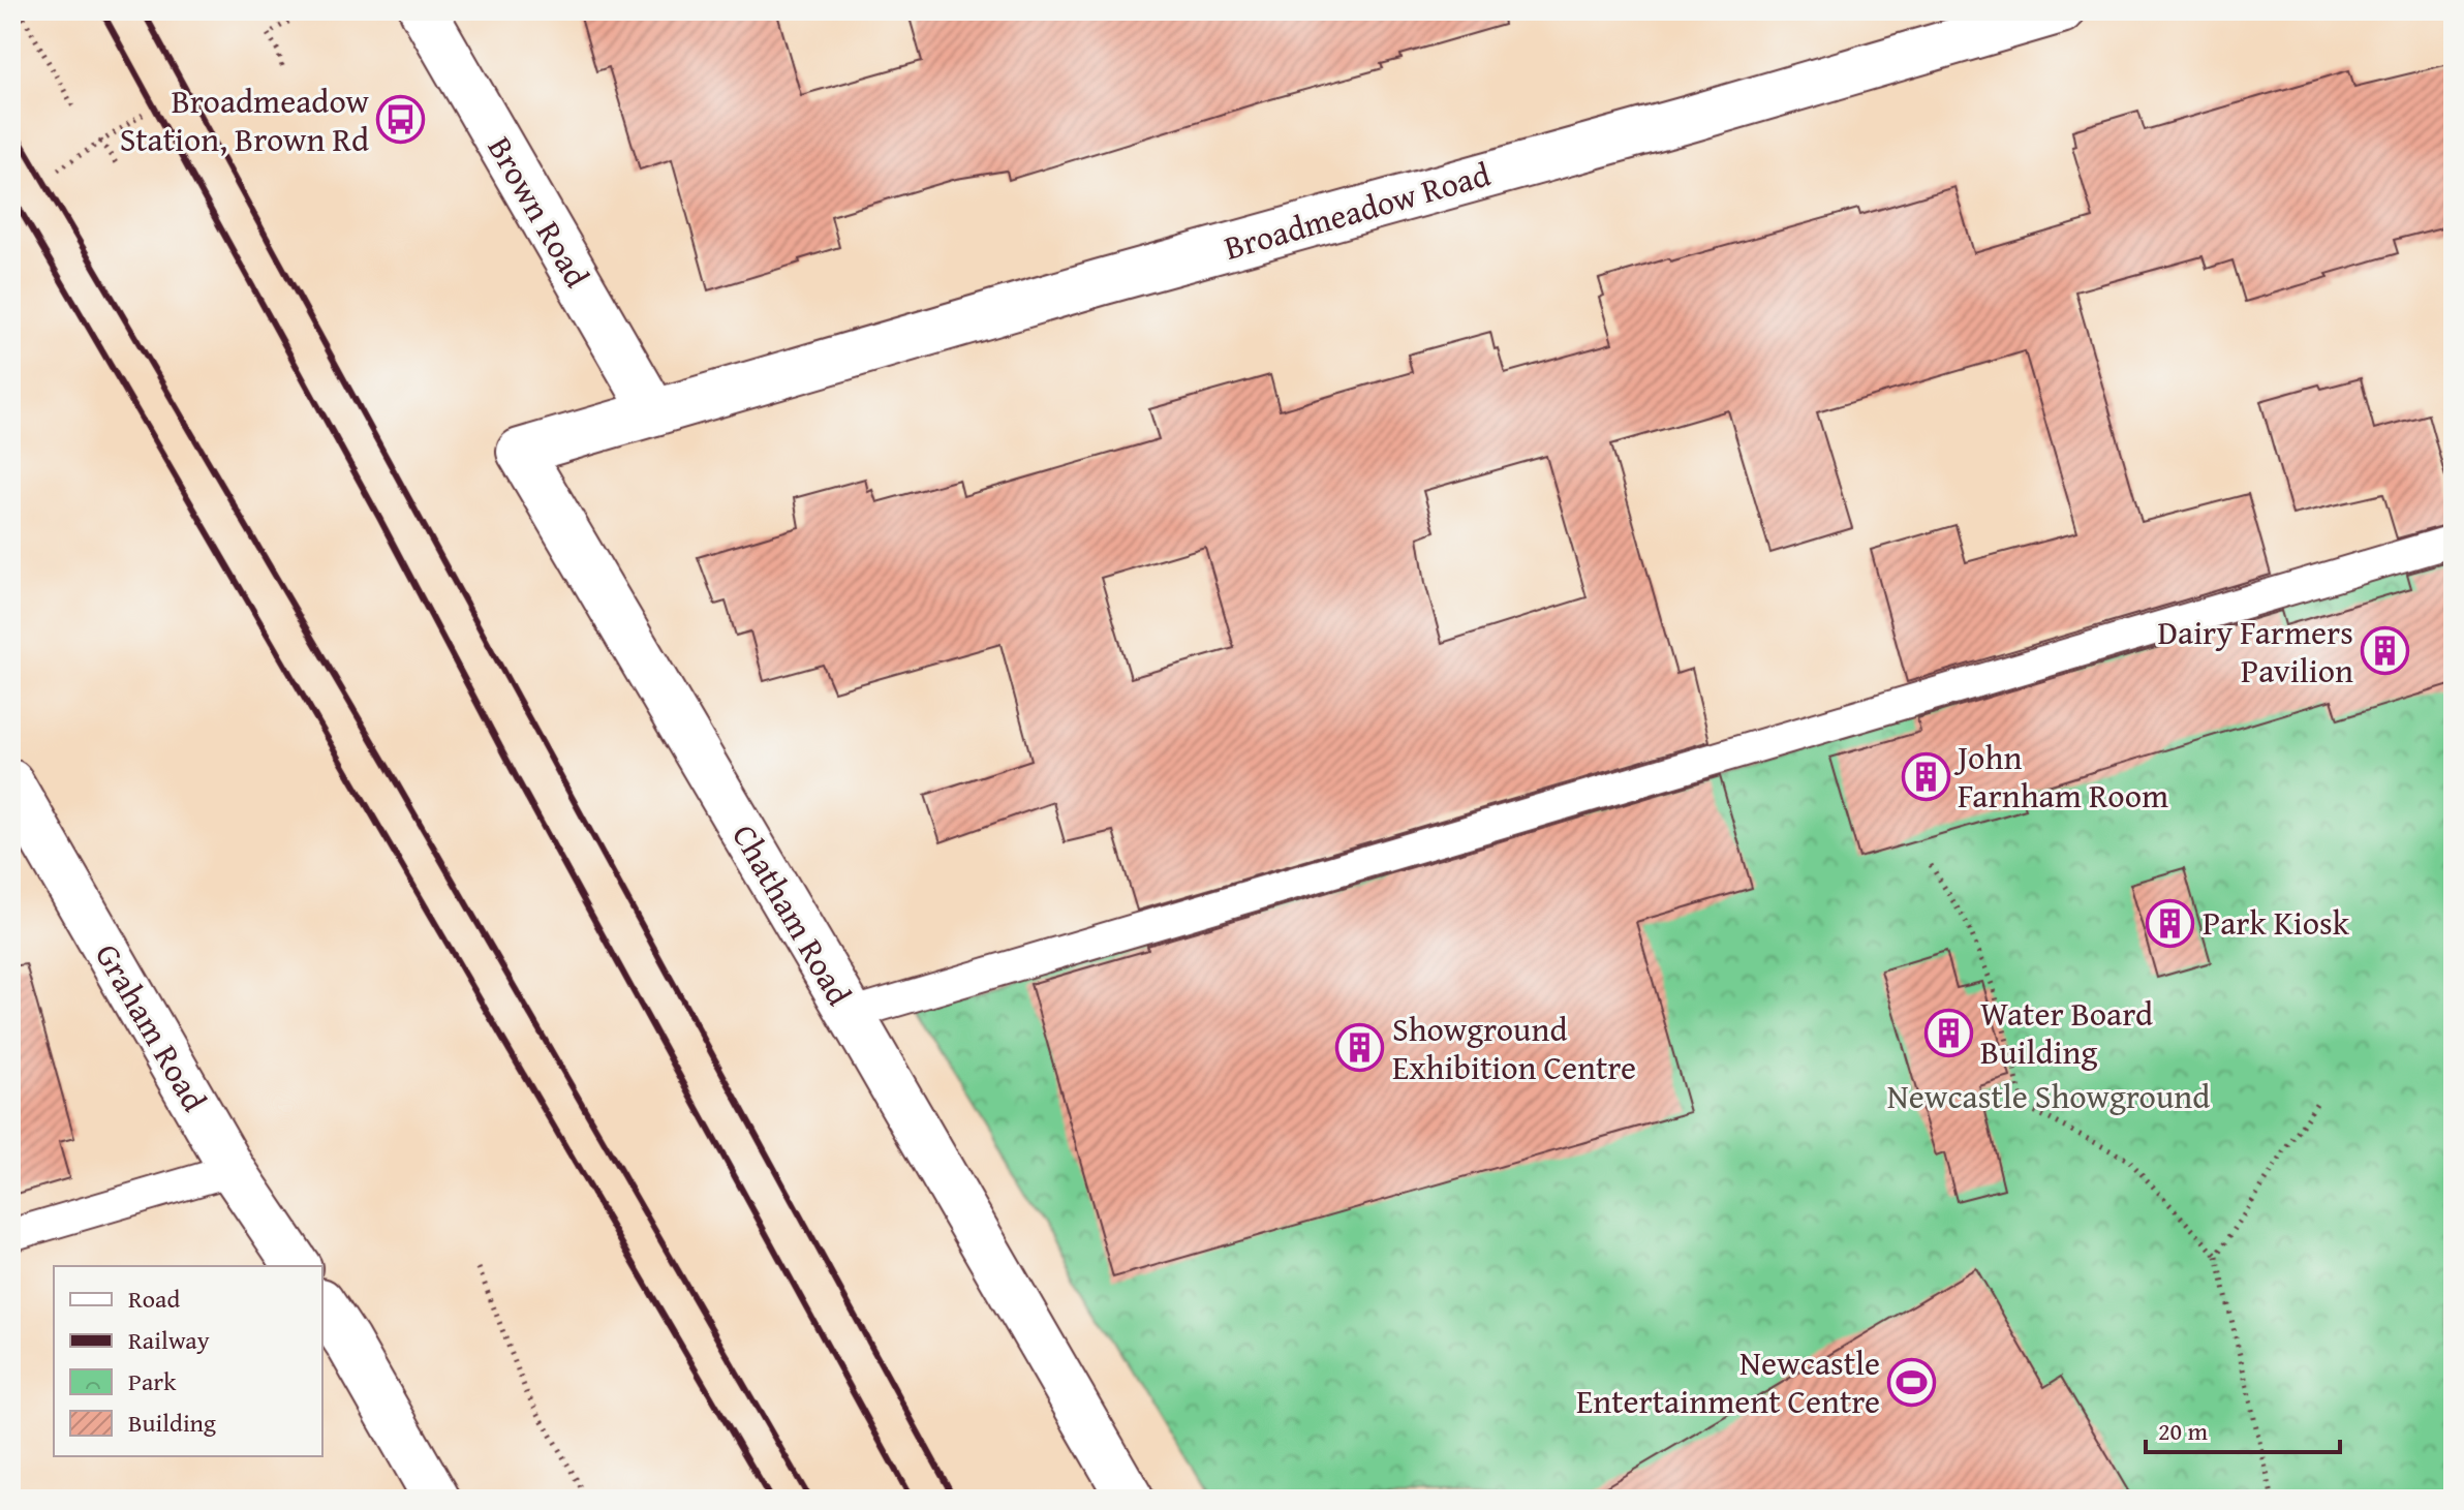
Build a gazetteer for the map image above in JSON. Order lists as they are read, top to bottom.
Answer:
{
  "streets": {
    "street": [
      "Broadmeadow Road",
      "Brown Road",
      "Chatham Road",
      "Graham Road"
    ]
  },
  "crossings": [
    ["Broadmeadow Road", "Brown Road"],
    ["Broadmeadow Road", "Chatham Road"],
    ["Brown Road", "Chatham Road"]
  ],
  "parks": ["Newcastle Showground"],
  "places": {
    "bus stop": ["Broadmeadow Station, Brown Rd"],
    "building": [
      "Dairy Farmers Pavilion",
      "John Farnham Room",
      "Park Kiosk",
      "Water Board Building",
      "Showground Exhibition Centre"
    ],
    "sports": ["Newcastle Entertainment Centre"]
  },
  "legend": [
    "Road",
    "Railway",
    "Park",
    "Building"
  ],
  "scale_bar": "20 m"
}
